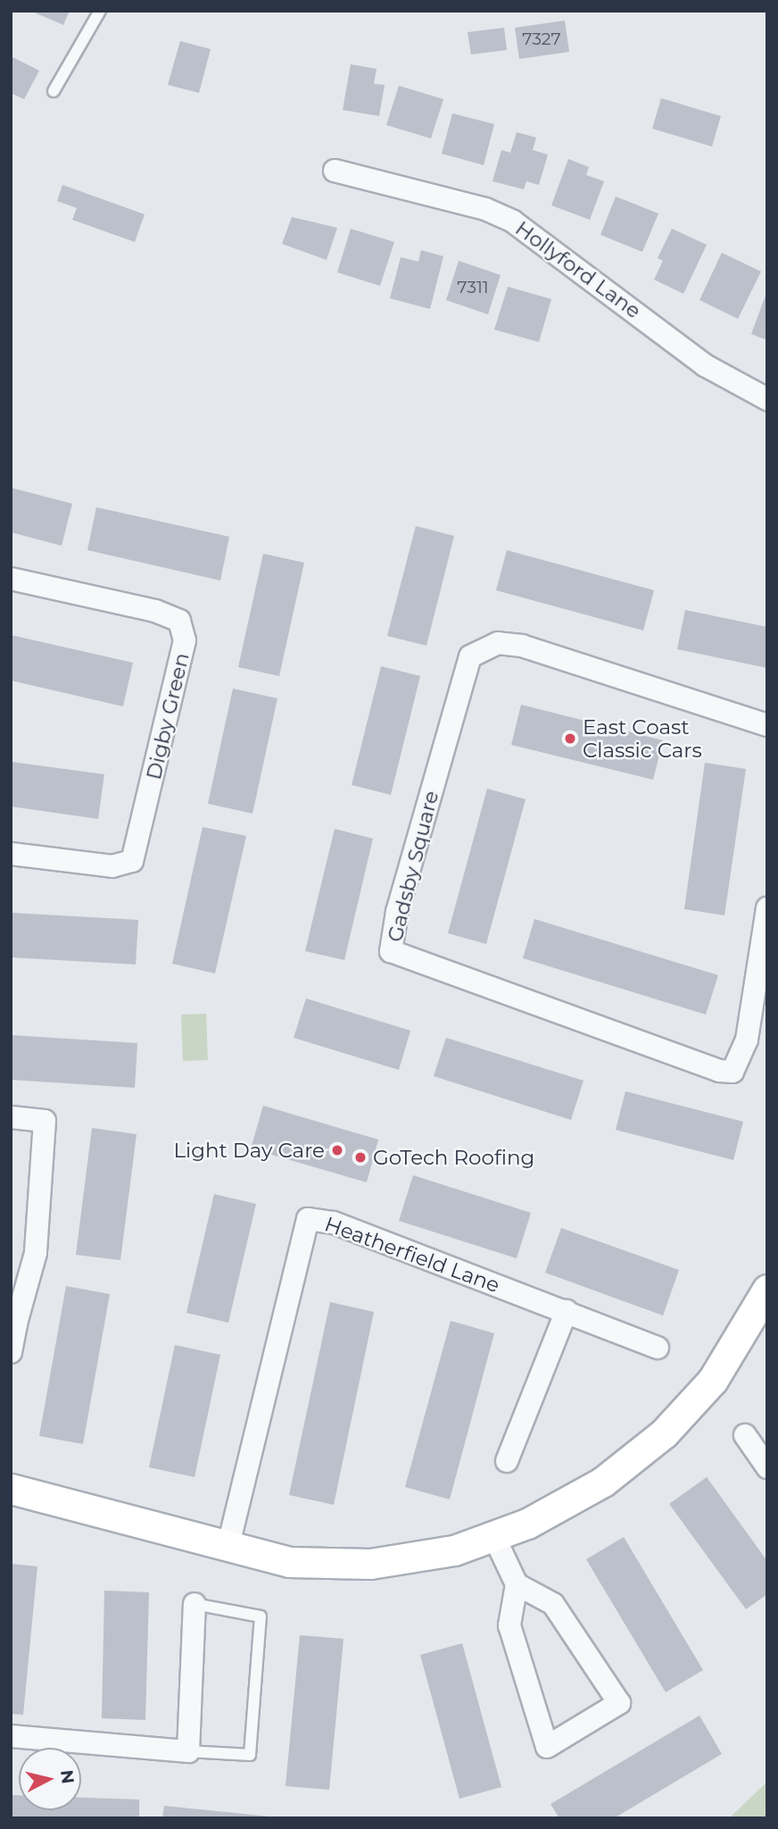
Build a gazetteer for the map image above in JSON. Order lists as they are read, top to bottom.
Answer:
{
  "streets": {
    "street": [
      "Hollyford Lane",
      "Digby Green",
      "Gadsby Square",
      "Heatherfield Lane"
    ]
  },
  "places": ["East Coast Classic Cars", "Light Day Care", "GoTech Roofing"],
  "house_numbers": ["7327", "7311"],
  "north": "right"
}
